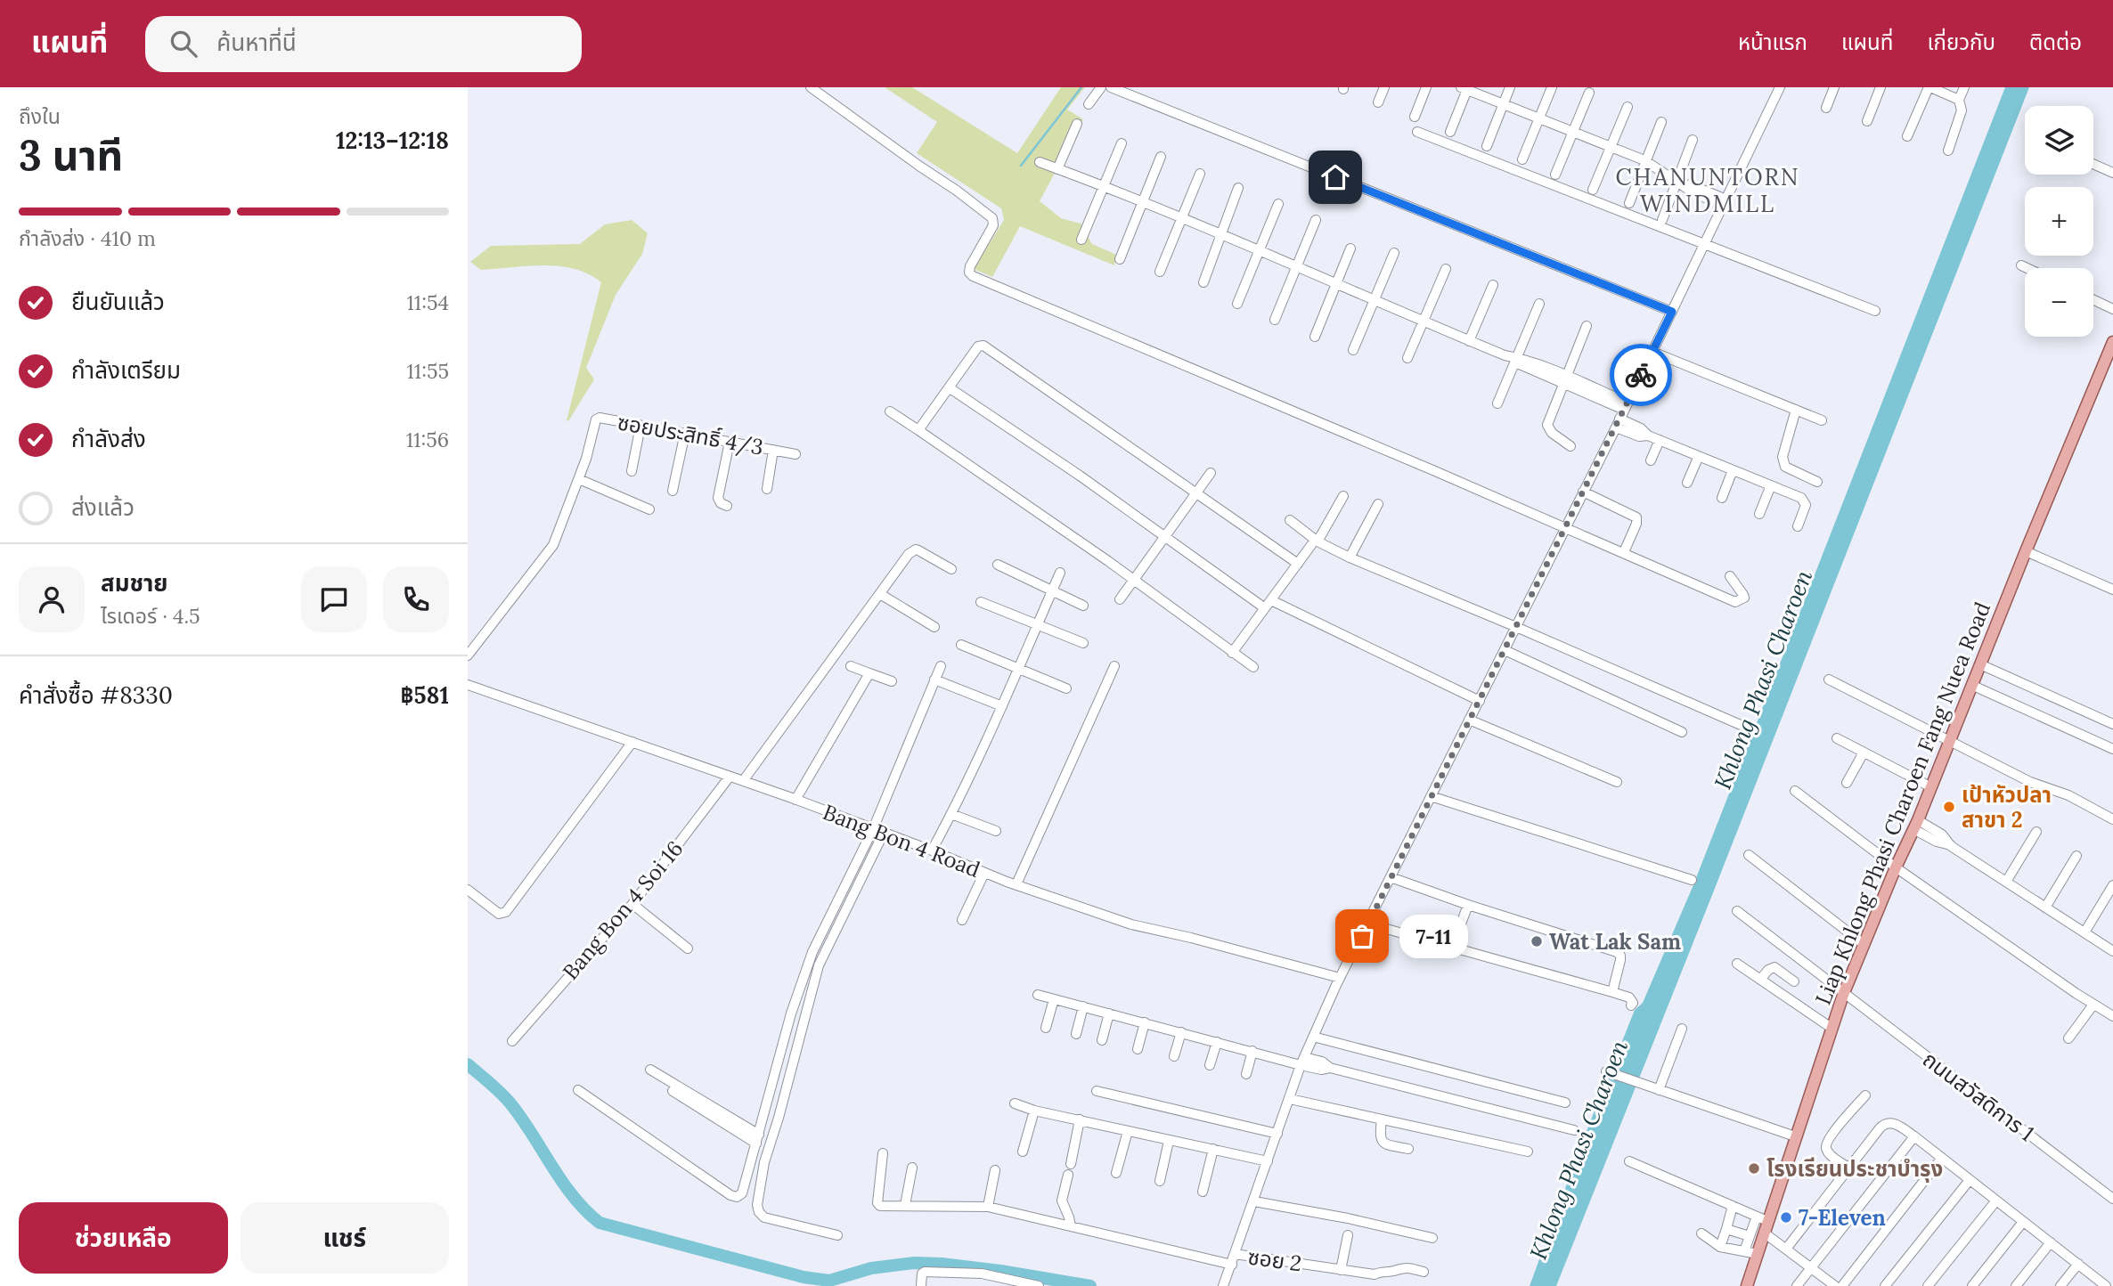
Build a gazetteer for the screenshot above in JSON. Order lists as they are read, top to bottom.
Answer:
{
  "streets": {
    "main road": ["Liap Khlong Phasi Charoen Fang Nuea Road"],
    "street": [
      "ซอยประสิทธิ์ 4/3",
      "Bang Bon 4 Road",
      "Bang Bon 4 Soi 16",
      "ถนนสวัสดิการ 1",
      "ซอย 2"
    ]
  },
  "crossings": [
    ["Liap Khlong Phasi Charoen Fang Nuea Road", "ถนนสวัสดิการ 1"],
    ["Bang Bon 4 Road", "Bang Bon 4 Soi 16"]
  ],
  "districts": ["CHANUNTORN WINDMILL"],
  "water": ["Khlong Phasi Charoen"],
  "places": [
    "เป้าหัวปลา สาขา 2",
    "7-11",
    "Wat Lak Sam",
    "โรงเรียนประชาบำรุง",
    "7-Eleven"
  ],
  "page": {
    "header": "แผนที่",
    "search": "ค้นหาที่นี่",
    "nav": [
      "หน้าแรก",
      "แผนที่",
      "เกี่ยวกับ",
      "ติดต่อ"
    ],
    "heading": ["3 นาที", "ถึงใน", "12:13–12:18"],
    "panel": [
      "สมชาย",
      "ไรเดอร์ · 4.5",
      "คำสั่งซื้อ #8330",
      "฿581"
    ],
    "map_buttons": ["+", "−"],
    "bar": "กำลังส่ง · 410 m",
    "list": [
      ["ยืนยันแล้ว", "11:54"],
      ["กำลังเตรียม", "11:55"],
      ["กำลังส่ง", "11:56"],
      "ส่งแล้ว"
    ],
    "bubble": "7-11",
    "buttons": ["ช่วยเหลือ", "แชร์"]
  }
}
